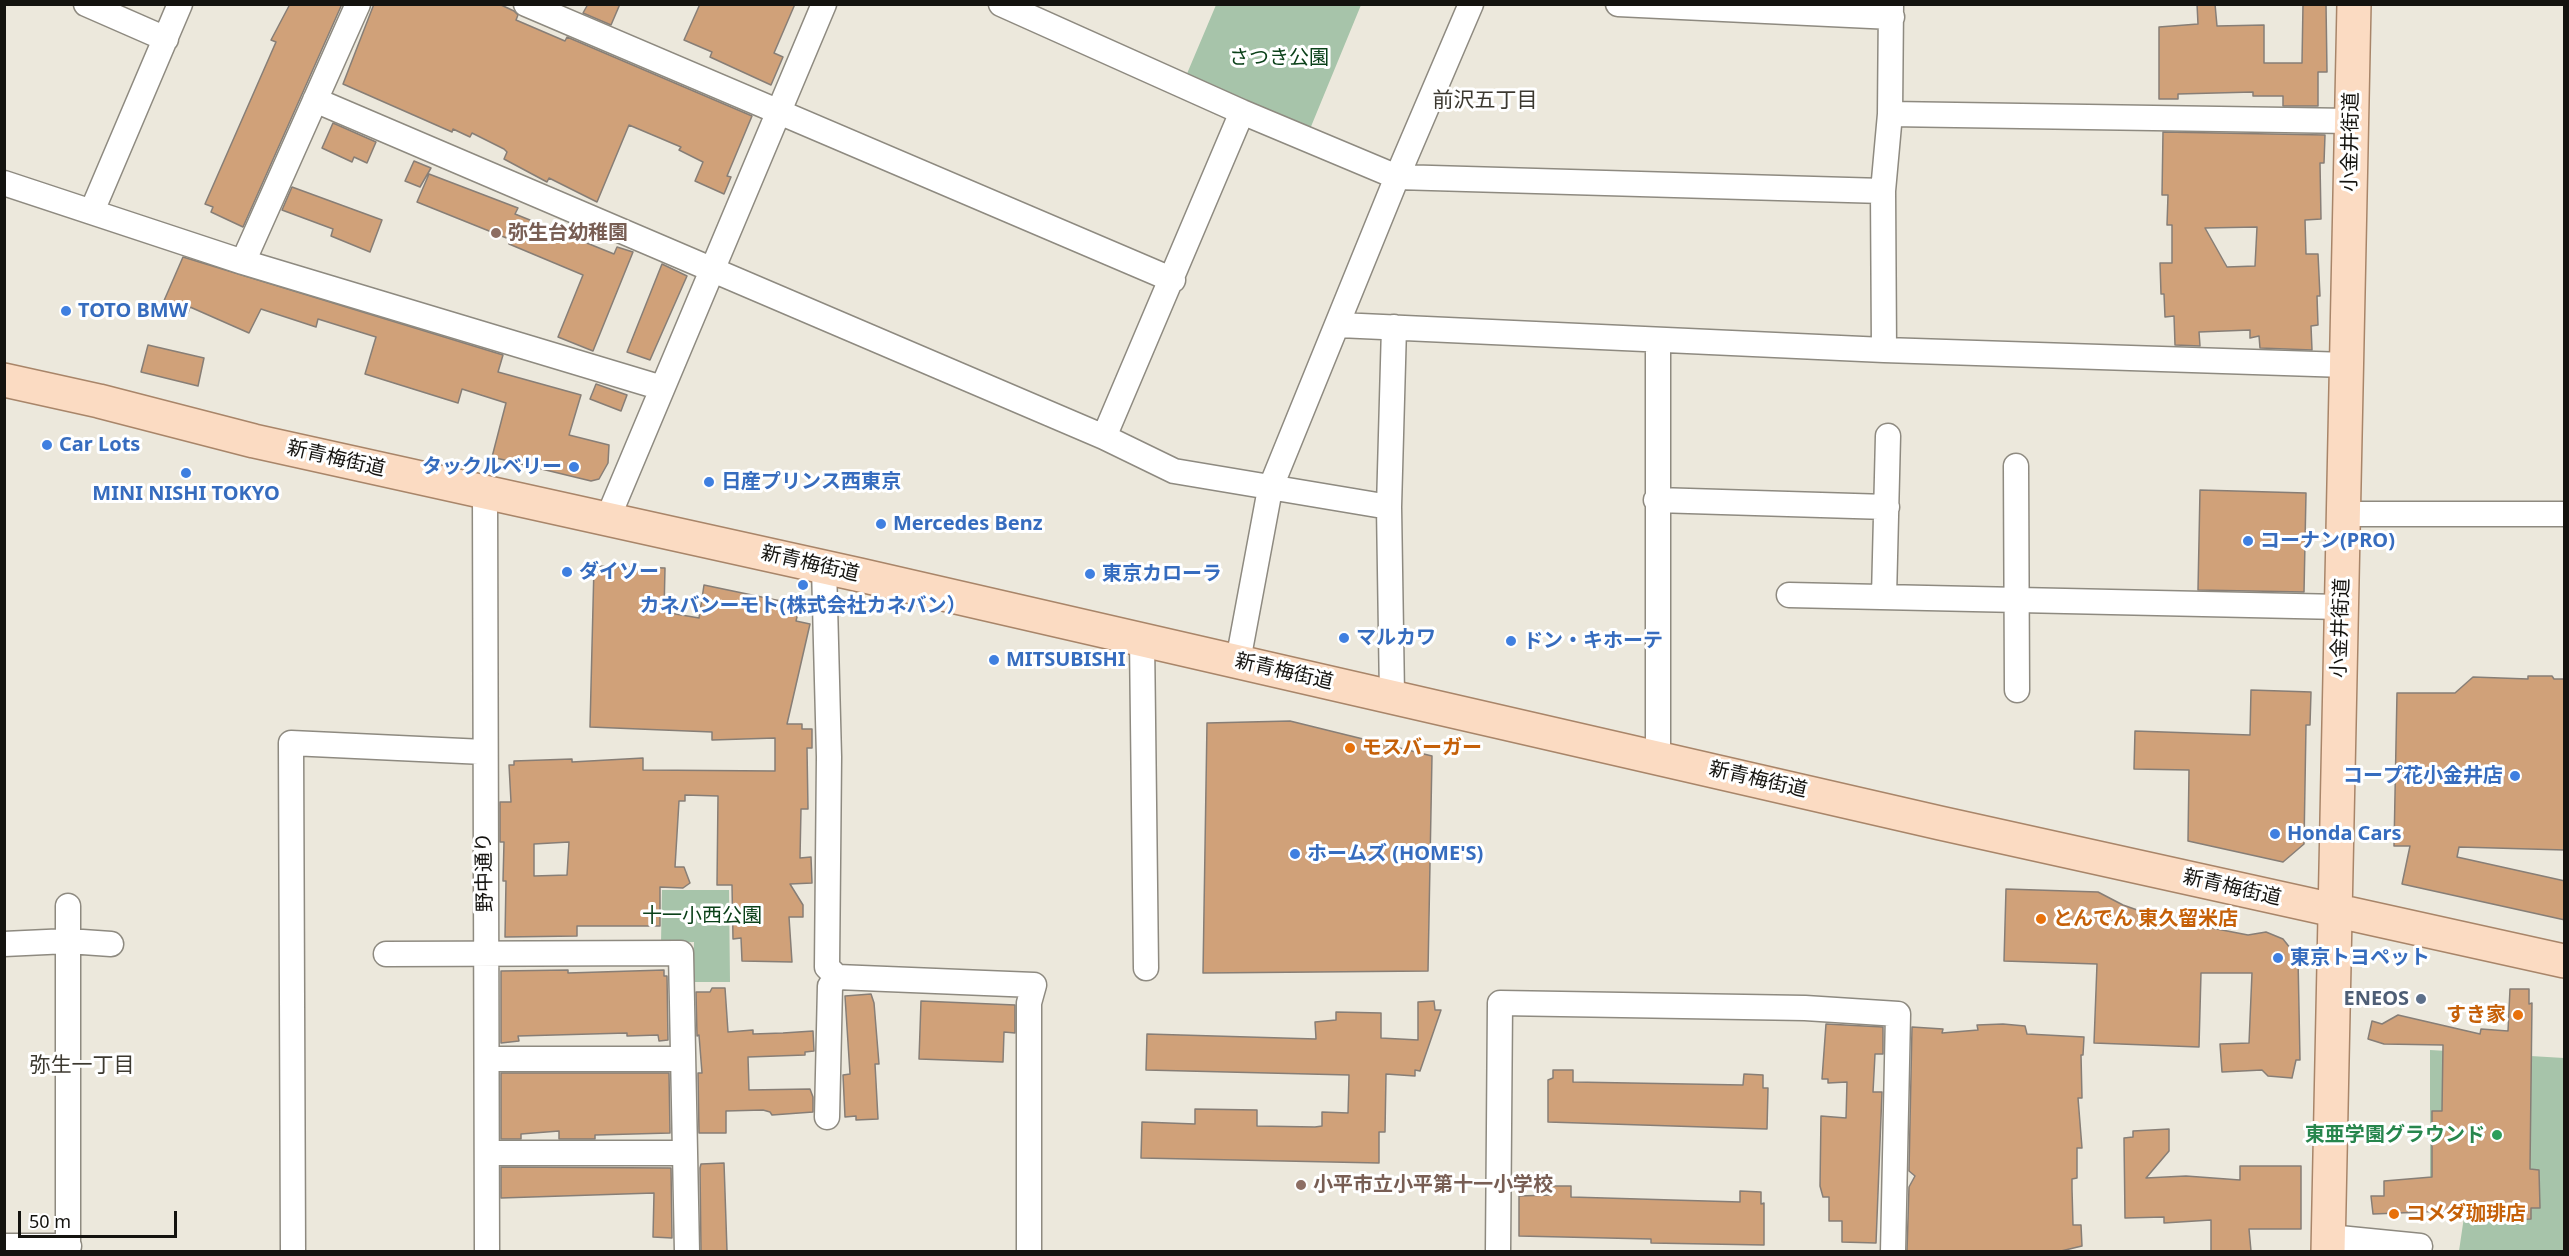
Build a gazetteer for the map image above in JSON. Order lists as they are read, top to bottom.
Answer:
{
  "streets": {
    "main road": ["小金井街道", "新青梅街道"],
    "street": ["野中通り"]
  },
  "crossings": [
    ["小金井街道", "新青梅街道"],
    ["新青梅街道", "野中通り"]
  ],
  "districts": ["前沢五丁目", "弥生一丁目"],
  "parks": ["さつき公園", "十一小西公園"],
  "places": [
    "弥生台幼稚園",
    "TOTO BMW",
    "Car Lots",
    "タックルベリー",
    "MINI NISHI TOKYO",
    "日産プリンス西東京",
    "Mercedes Benz",
    "コーナン(PRO)",
    "ダイソー",
    "東京カローラ",
    "カネバンーモト(株式会社カネバン）",
    "マルカワ",
    "ドン・キホーテ",
    "MITSUBISHI",
    "モスバーガー",
    "コープ花小金井店",
    "Honda Cars",
    "ホームズ (HOME'S)",
    "とんでん 東久留米店",
    "東京トヨペット",
    "ENEOS",
    "すき家",
    "東亜学園グラウンド",
    "小平市立小平第十一小学校",
    "コメダ珈琲店"
  ],
  "scale_bar": "50 m"
}
